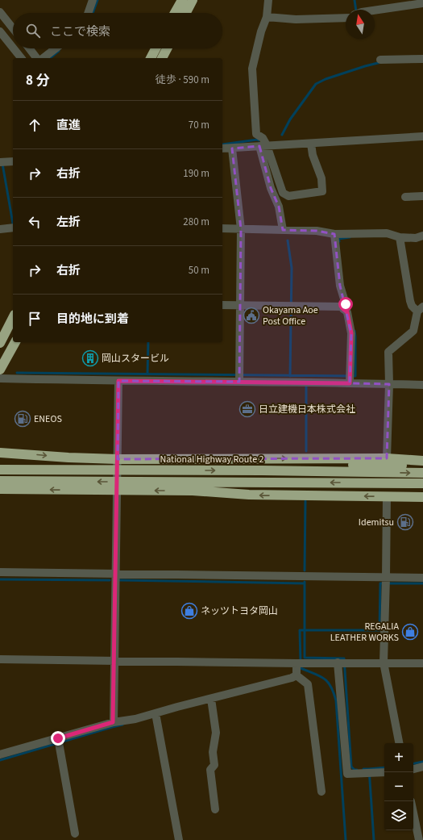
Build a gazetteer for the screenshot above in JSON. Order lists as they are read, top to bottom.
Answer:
{
  "streets": {
    "highway": ["National Highway Route 2"]
  },
  "places": {
    "public building": ["Okayama Aoe Post Office"],
    "building": ["岡山スタービル"],
    "office": ["日立建機日本株式会社"],
    "fuel station": ["ENEOS", "Idemitsu"],
    "shop": ["ネッツトヨタ岡山", "REGALIA LEATHER WORKS"]
  },
  "north": "top",
  "page": {
    "search": "ここで検索",
    "heading": ["8 分", "徒歩 · 590 m"],
    "list": [
      ["直進", "70 m"],
      ["右折", "190 m"],
      ["左折", "280 m"],
      ["右折", "50 m"],
      "目的地に到着"
    ],
    "map_buttons": ["+", "−"]
  }
}
